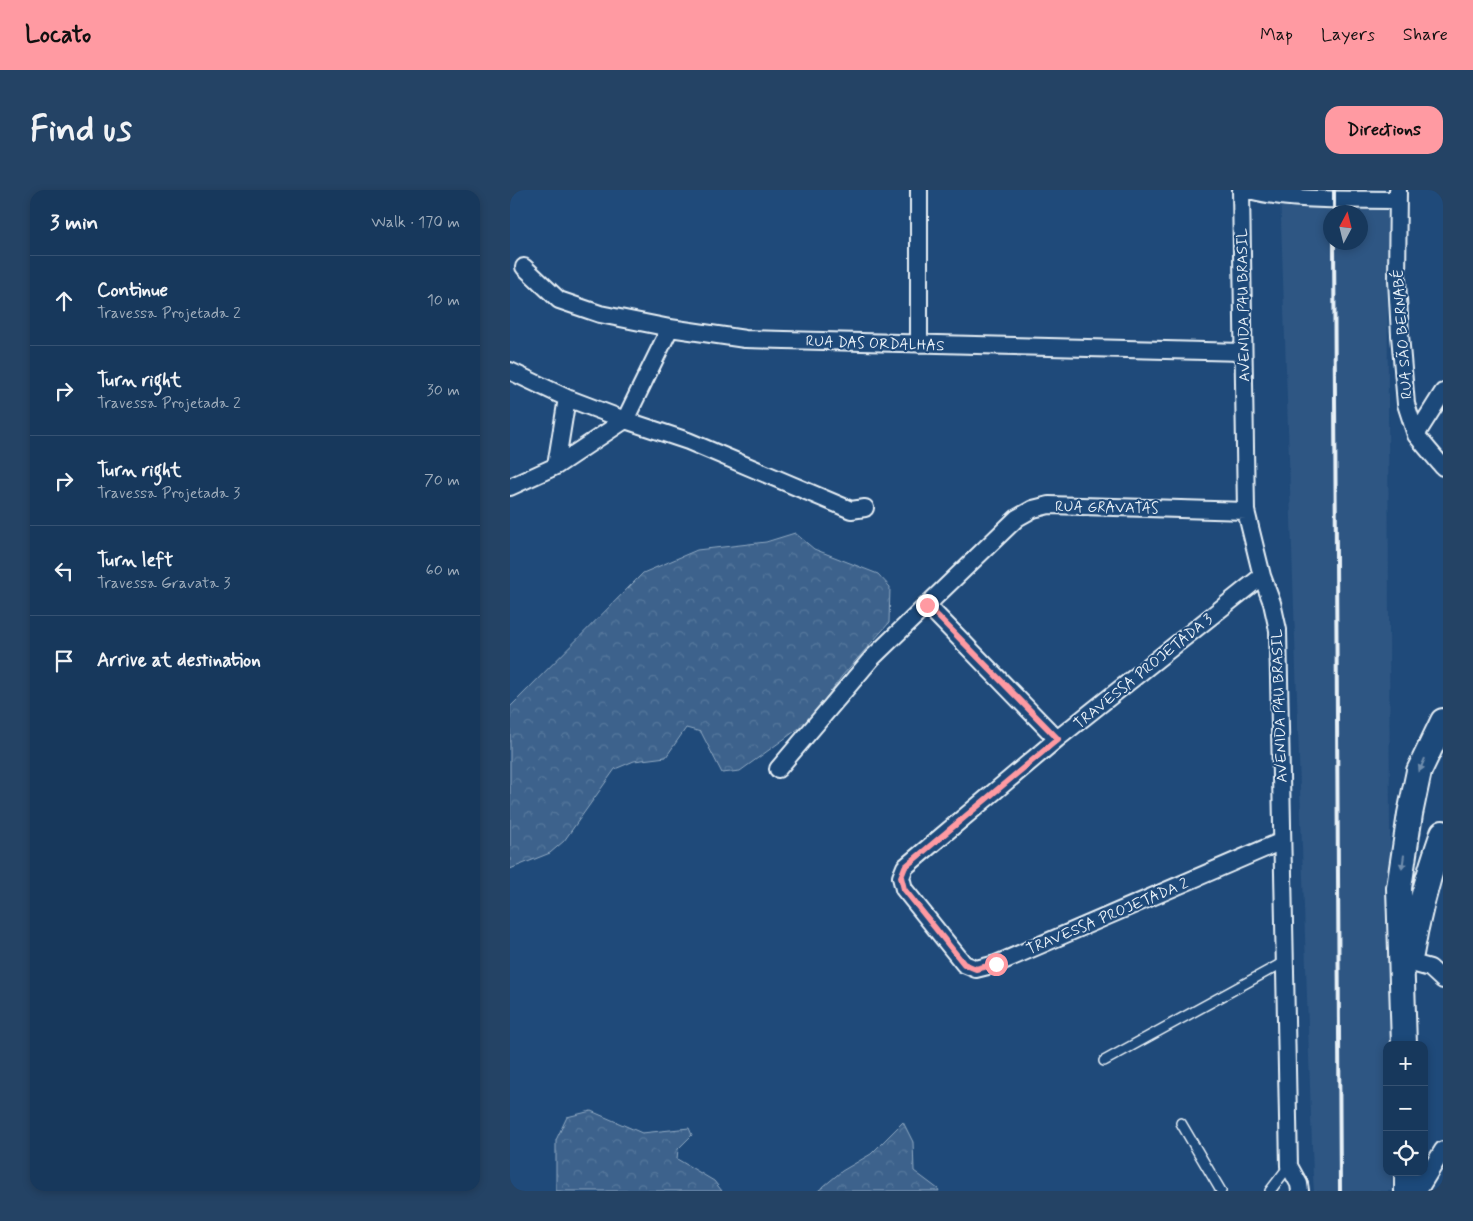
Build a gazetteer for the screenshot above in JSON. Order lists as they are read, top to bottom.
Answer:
{
  "streets": {
    "street": [
      "AVENIDA PAU BRASIL",
      "RUA SÃO BERNABÉ",
      "RUA DAS ORDALHAS",
      "RUA GRAVATAS",
      "TRAVESSA PROJETADA 3",
      "TRAVESSA PROJETADA 2"
    ]
  },
  "crossings": [
    ["AVENIDA PAU BRASIL", "RUA DAS ORDALHAS"],
    ["AVENIDA PAU BRASIL", "RUA GRAVATAS"],
    ["AVENIDA PAU BRASIL", "TRAVESSA PROJETADA 3"],
    ["AVENIDA PAU BRASIL", "TRAVESSA PROJETADA 2"],
    ["TRAVESSA PROJETADA 3", "TRAVESSA PROJETADA 2"]
  ],
  "north": "top",
  "page": {
    "header": "Locato",
    "nav": ["Map", "Layers", "Share"],
    "buttons": "Directions",
    "title": "Find us",
    "heading": ["3 min", "Walk · 170 m"],
    "list": [
      ["Continue", "Travessa Projetada 2", "10 m"],
      ["Turn right", "Travessa Projetada 2", "30 m"],
      ["Turn right", "Travessa Projetada 3", "70 m"],
      ["Turn left", "Travessa Gravata 3", "60 m"],
      "Arrive at destination"
    ],
    "map_buttons": ["+", "−"]
  }
}
